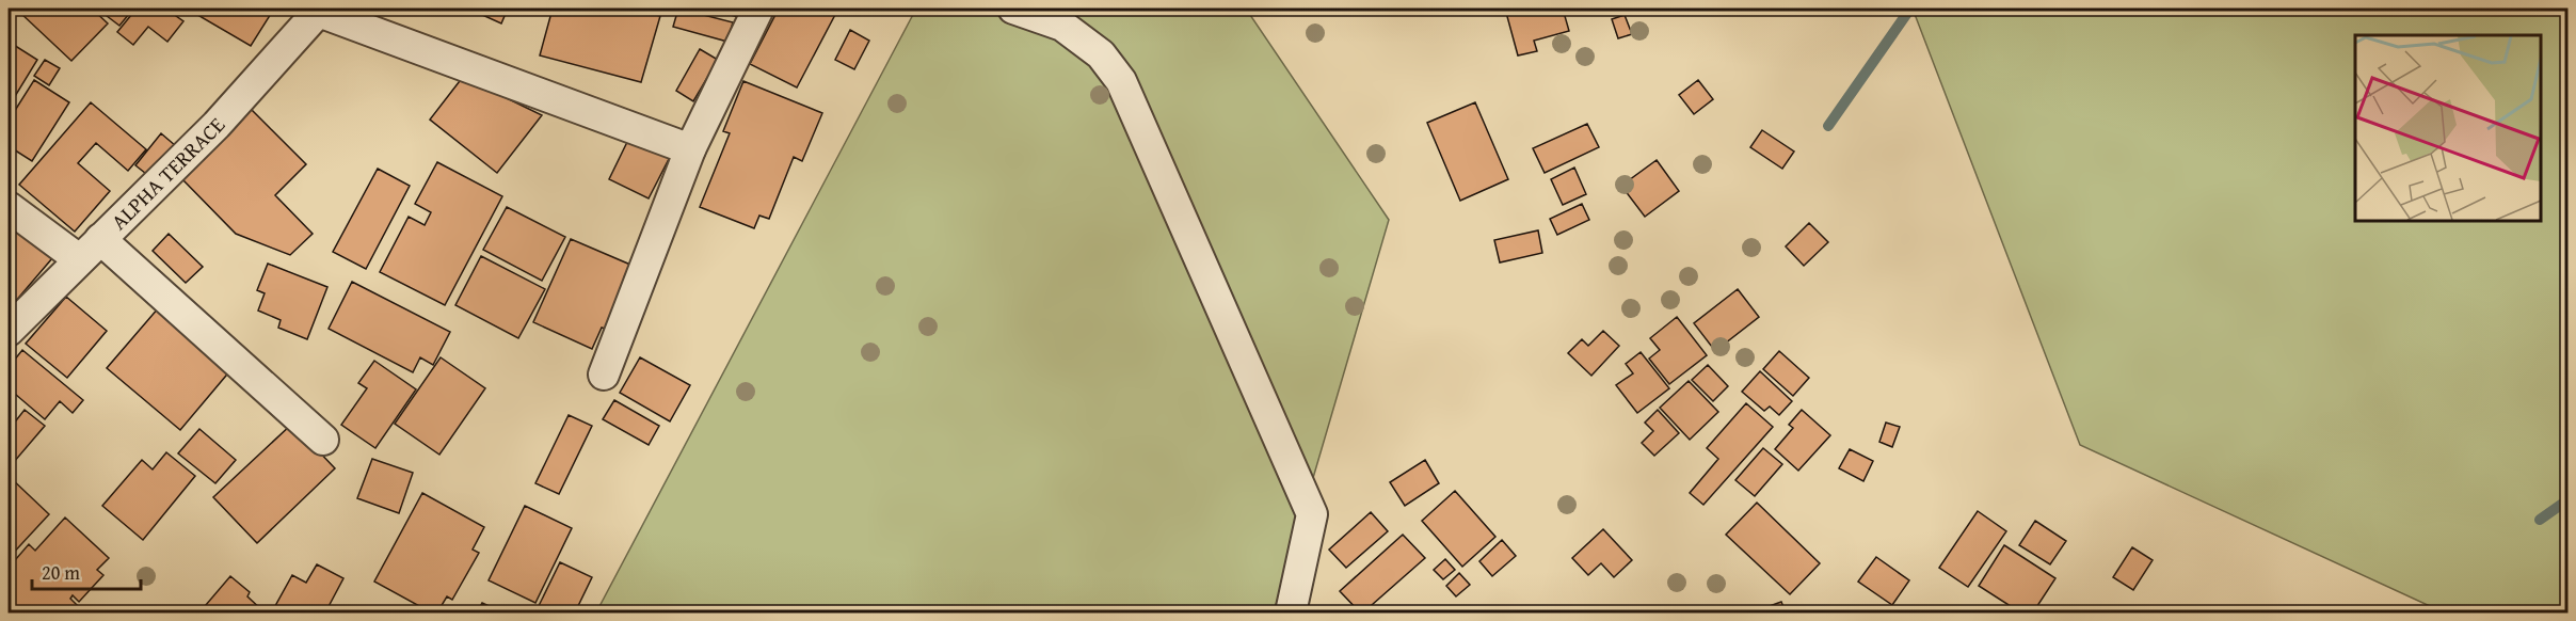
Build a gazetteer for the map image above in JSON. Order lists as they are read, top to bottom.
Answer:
{
  "streets": {
    "street": ["ALPHA TERRACE"]
  },
  "scale_bar": "20 m"
}
